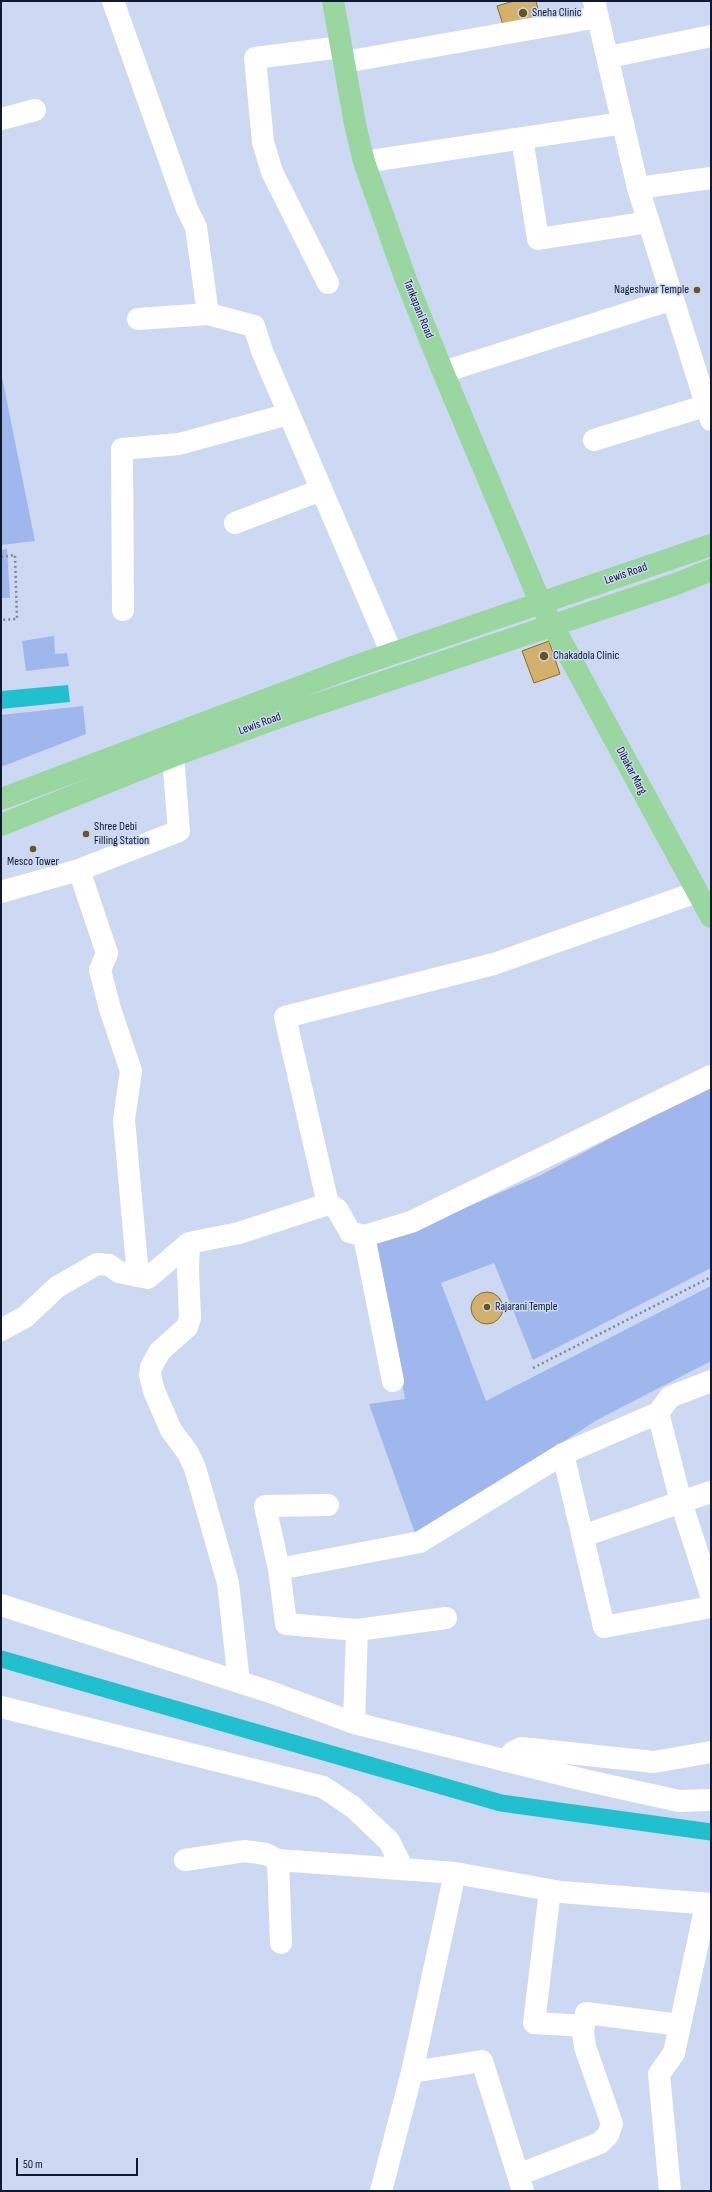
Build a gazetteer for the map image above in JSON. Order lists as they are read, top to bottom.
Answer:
{
  "streets": {
    "main road": ["Tankapani Road", "Lewis Road", "Dibakar Marg"]
  },
  "crossings": [
    ["Tankapani Road", "Lewis Road"],
    ["Tankapani Road", "Dibakar Marg"],
    ["Lewis Road", "Dibakar Marg"]
  ],
  "places": [
    "Sneha Clinic",
    "Nageshwar Temple",
    "Chakadola Clinic",
    "Shree Debi Filling Station",
    "Mesco Tower",
    "Rajarani Temple"
  ],
  "scale_bar": "50 m"
}
